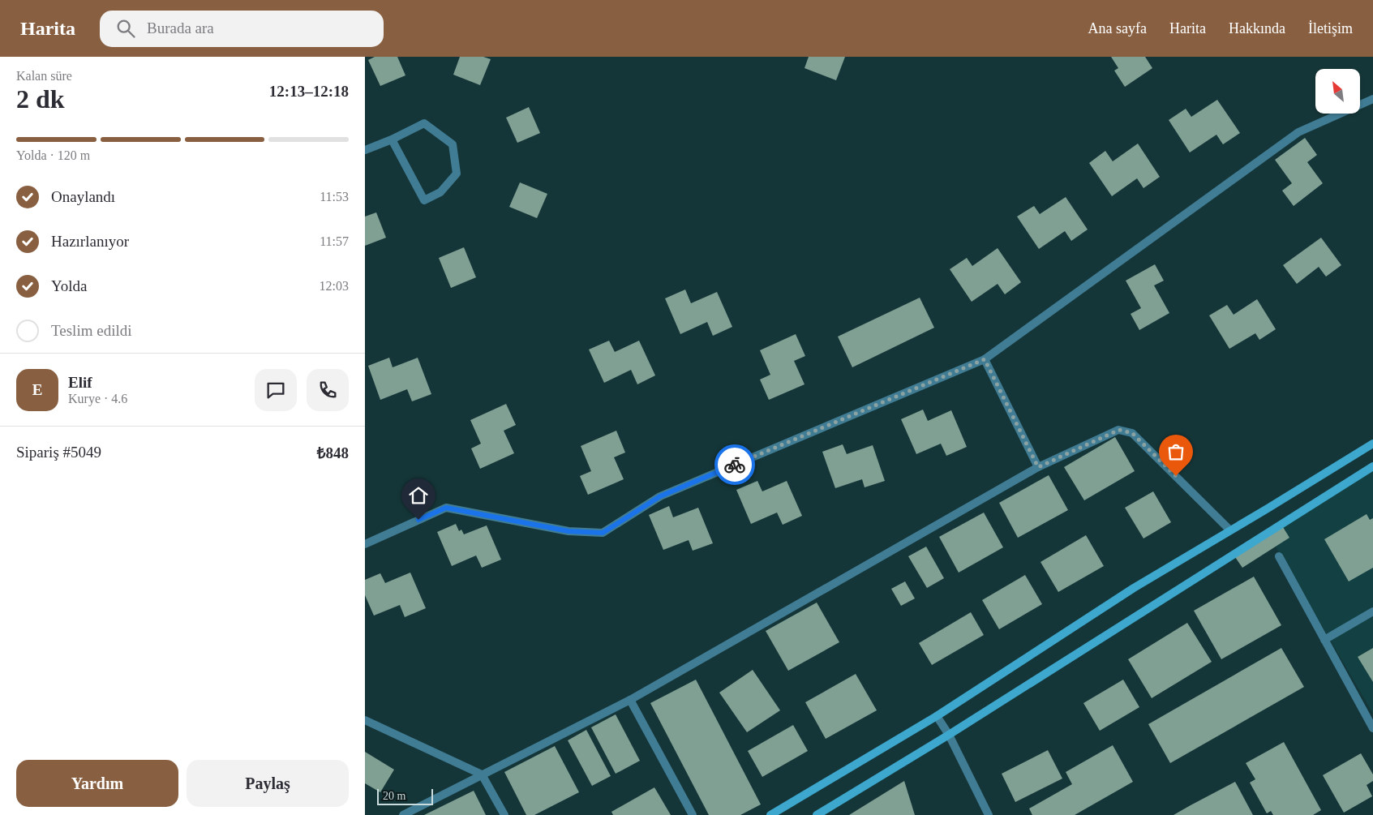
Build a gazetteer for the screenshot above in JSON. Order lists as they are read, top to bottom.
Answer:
{
  "scale_bar": "20 m",
  "north": "top left",
  "page": {
    "header": "Harita",
    "search": "Burada ara",
    "nav": [
      "Ana sayfa",
      "Harita",
      "Hakkında",
      "İletişim"
    ],
    "heading": ["2 dk", "Kalan süre", "12:13–12:18"],
    "panel": [
      "Elif",
      "Kurye · 4.6",
      "Sipariş #5049",
      "₺848"
    ],
    "bar": "Yolda · 120 m",
    "list": [
      ["Onaylandı", "11:53"],
      ["Hazırlanıyor", "11:57"],
      ["Yolda", "12:03"],
      "Teslim edildi"
    ],
    "round": "E",
    "buttons": ["Yardım", "Paylaş"],
    "scale": "20 m"
  }
}
